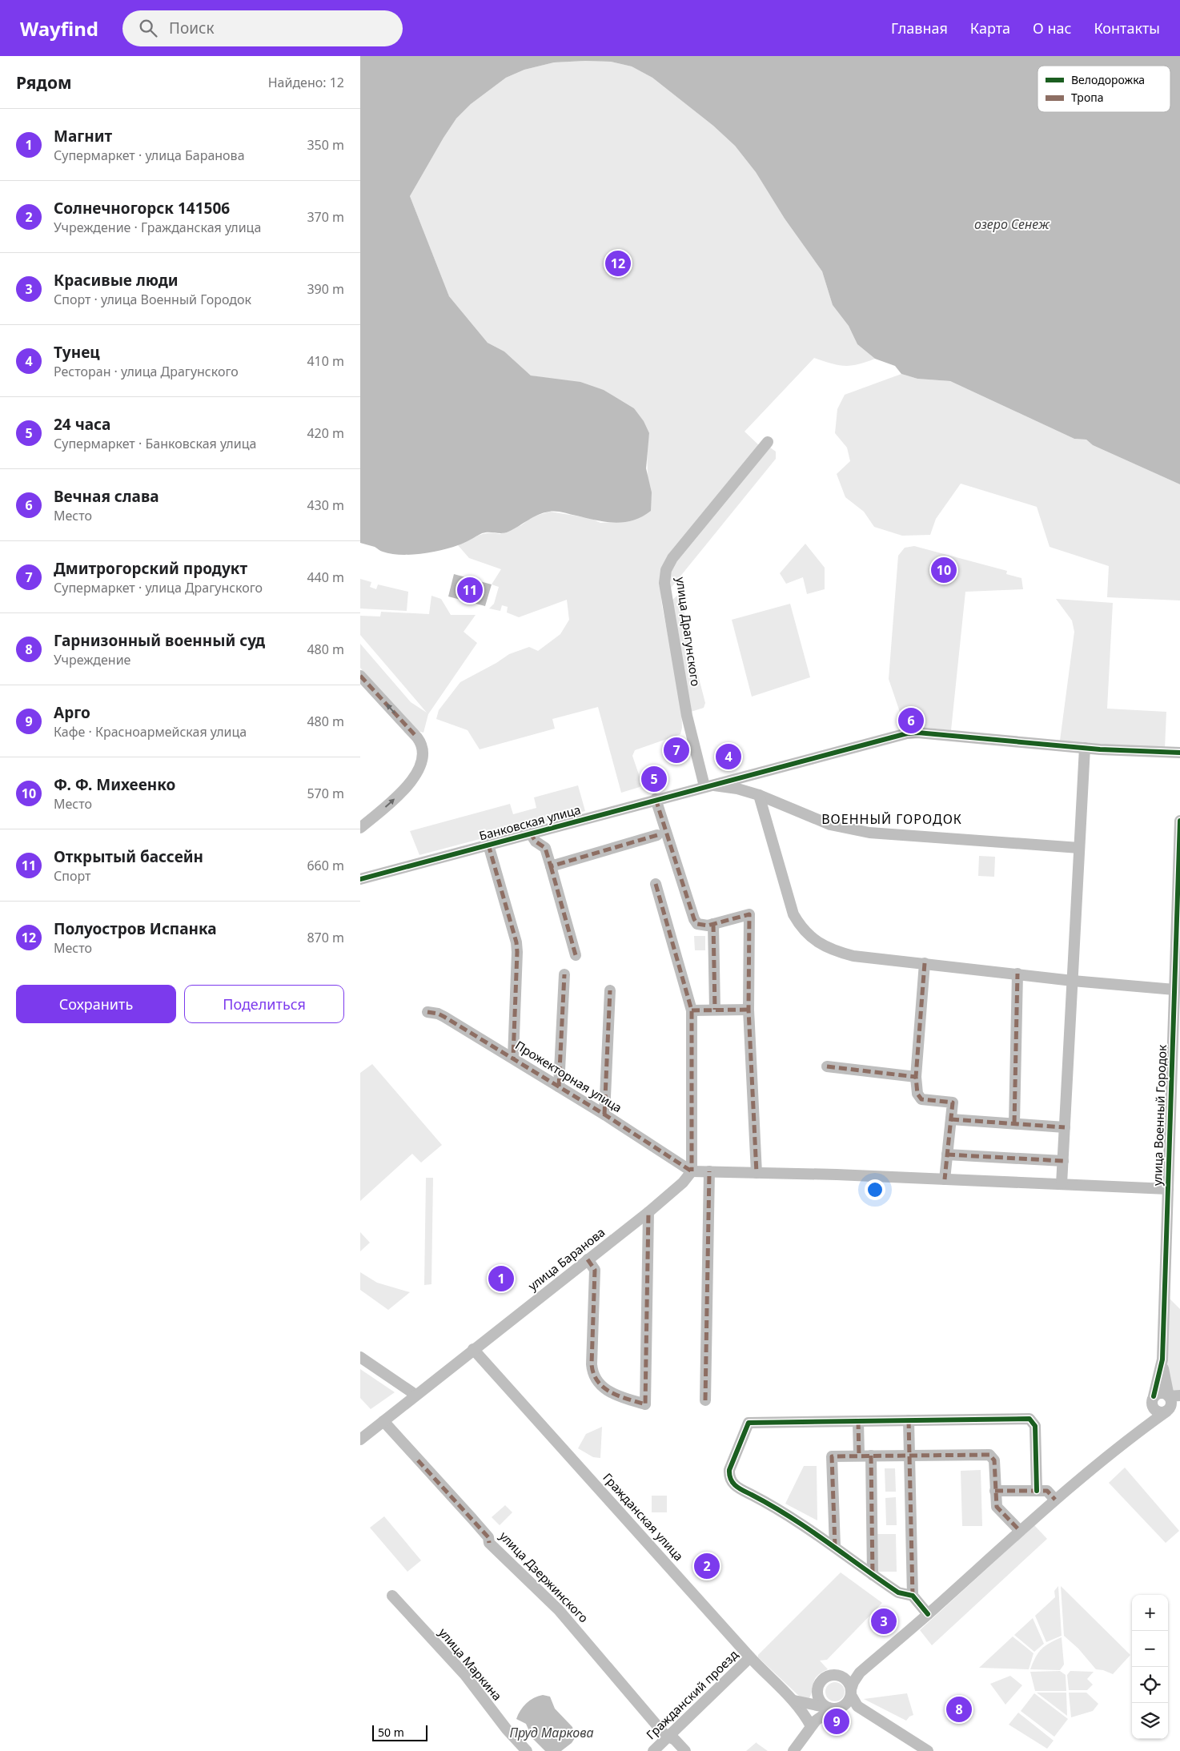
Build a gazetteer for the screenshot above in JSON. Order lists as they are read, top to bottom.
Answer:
{
  "streets": {
    "street": [
      "улица Драгунского",
      "Банковская улица",
      "Прожекторная улица",
      "улица Военный Городок",
      "улица Баранова",
      "Гражданская улица",
      "улица Дзержинского",
      "улица Маркина",
      "Гражданский проезд"
    ]
  },
  "crossings": [
    ["улица Драгунского", "Банковская улица"],
    ["Прожекторная улица", "улица Баранова"],
    ["улица Баранова", "Гражданская улица"],
    ["улица Баранова", "улица Дзержинского"],
    ["Гражданская улица", "Гражданский проезд"],
    ["улица Дзержинского", "Гражданский проезд"]
  ],
  "districts": ["ВОЕННЫЙ ГОРОДОК"],
  "water": ["озеро Сенеж", "Пруд Маркова"],
  "legend": ["Велодорожка", "Тропа"],
  "scale_bar": "50 m",
  "page": {
    "header": "Wayfind",
    "search": "Поиск",
    "nav": [
      "Главная",
      "Карта",
      "О нас",
      "Контакты"
    ],
    "heading": ["Рядом", "Найдено: 12"],
    "list": [
      {
        "mark": "1",
        "name": "Магнит",
        "note": "Супермаркет · улица Баранова",
        "value": "350 m"
      },
      {
        "mark": "2",
        "name": "Солнечногорск 141506",
        "note": "Учреждение · Гражданская улица",
        "value": "370 m"
      },
      {
        "mark": "3",
        "name": "Красивые люди",
        "note": "Спорт · улица Военный Городок",
        "value": "390 m"
      },
      {
        "mark": "4",
        "name": "Тунец",
        "note": "Ресторан · улица Драгунского",
        "value": "410 m"
      },
      {
        "mark": "5",
        "name": "24 часа",
        "note": "Супермаркет · Банковская улица",
        "value": "420 m"
      },
      {
        "mark": "6",
        "name": "Вечная слава",
        "note": "Место",
        "value": "430 m"
      },
      {
        "mark": "7",
        "name": "Дмитрогорский продукт",
        "note": "Супермаркет · улица Драгунского",
        "value": "440 m"
      },
      {
        "mark": "8",
        "name": "Гарнизонный военный суд",
        "note": "Учреждение",
        "value": "480 m"
      },
      {
        "mark": "9",
        "name": "Арго",
        "note": "Кафе · Красноармейская улица",
        "value": "480 m"
      },
      {
        "mark": "10",
        "name": "Ф. Ф. Михеенко",
        "note": "Место",
        "value": "570 m"
      },
      {
        "mark": "11",
        "name": "Открытый бассейн",
        "note": "Спорт",
        "value": "660 m"
      },
      {
        "mark": "12",
        "name": "Полуостров Испанка",
        "note": "Место",
        "value": "870 m"
      }
    ],
    "pins": [
      "12",
      "10",
      "11",
      "6",
      "7",
      "4",
      "5",
      "1",
      "2",
      "3",
      "8",
      "9"
    ],
    "buttons": ["Сохранить", "Поделиться"],
    "map_buttons": ["+", "−"],
    "scale": "50 m"
  }
}
